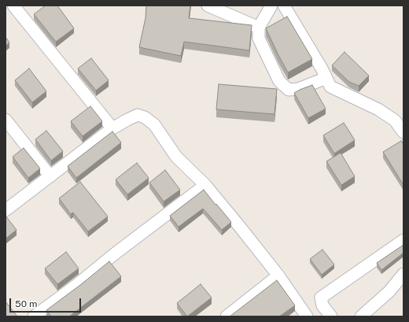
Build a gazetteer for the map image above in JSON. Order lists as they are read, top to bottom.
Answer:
{
  "scale_bar": "50 m"
}
